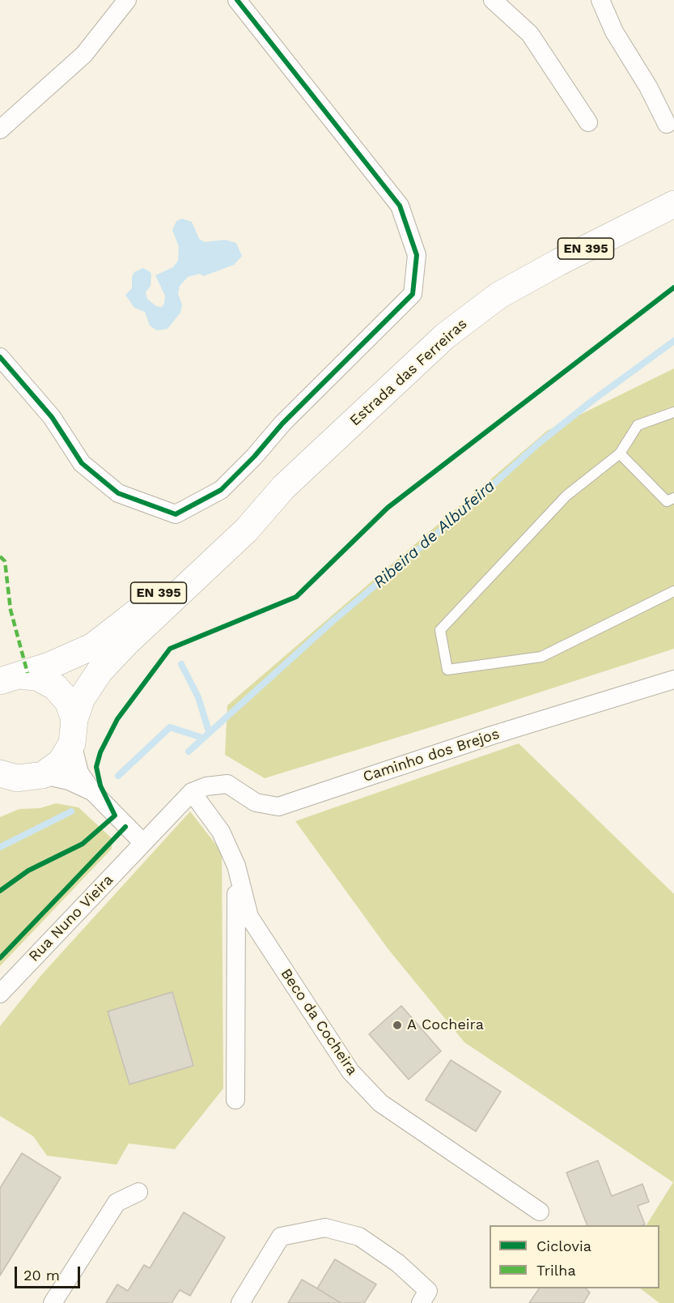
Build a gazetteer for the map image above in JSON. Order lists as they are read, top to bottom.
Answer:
{
  "streets": {
    "main road": ["EN 395", "Estrada das Ferreiras"],
    "street": ["Caminho dos Brejos", "Rua Nuno Vieira", "Beco da Cocheira"]
  },
  "crossings": [
    ["EN 395", "Estrada das Ferreiras"],
    ["Caminho dos Brejos", "Rua Nuno Vieira"],
    ["Caminho dos Brejos", "Beco da Cocheira"],
    ["Rua Nuno Vieira", "Beco da Cocheira"]
  ],
  "water": ["Ribeira de Albufeira"],
  "places": ["A Cocheira"],
  "legend": ["Ciclovia", "Trilha"],
  "scale_bar": "20 m"
}
